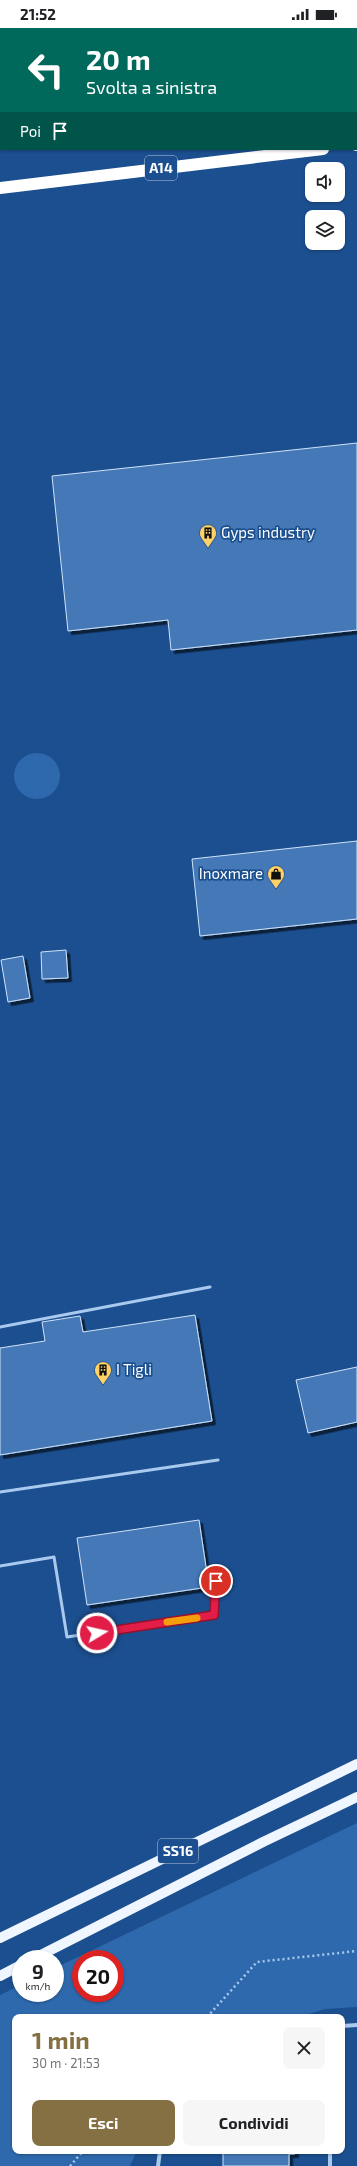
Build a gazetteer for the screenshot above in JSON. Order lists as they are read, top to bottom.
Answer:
{
  "streets": {
    "highway": ["A14"],
    "main road": ["SS16"]
  },
  "places": {
    "building": ["Gyps industry", "I Tigli"],
    "shop": ["Inoxmare"]
  },
  "page": {
    "status": "21:52",
    "turn": ["20 m", "Svolta a sinistra"],
    "then": "Poi",
    "speed": "9 km/h",
    "limit": "20",
    "heading": ["1 min", "30 m · 21:53"],
    "buttons": ["Esci", "Condividi"]
  }
}
